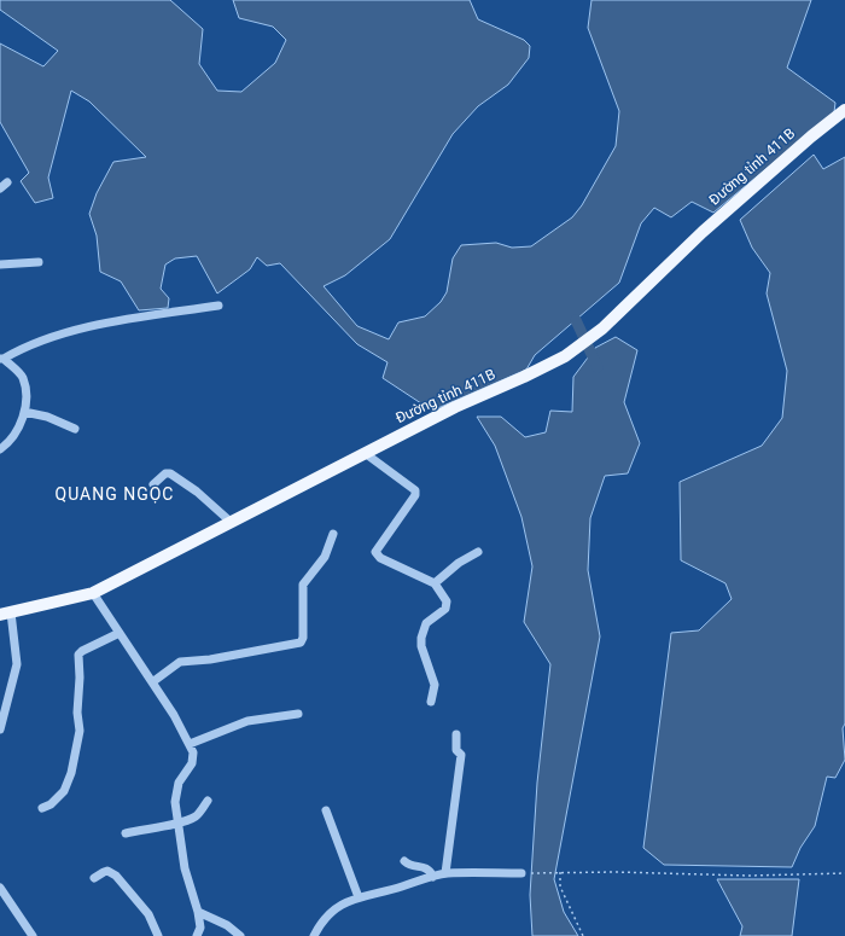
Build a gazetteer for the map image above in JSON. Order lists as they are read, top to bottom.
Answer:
{
  "streets": {
    "main road": ["Đường tỉnh 411B"]
  },
  "districts": ["QUANG NGỌC"]
}
